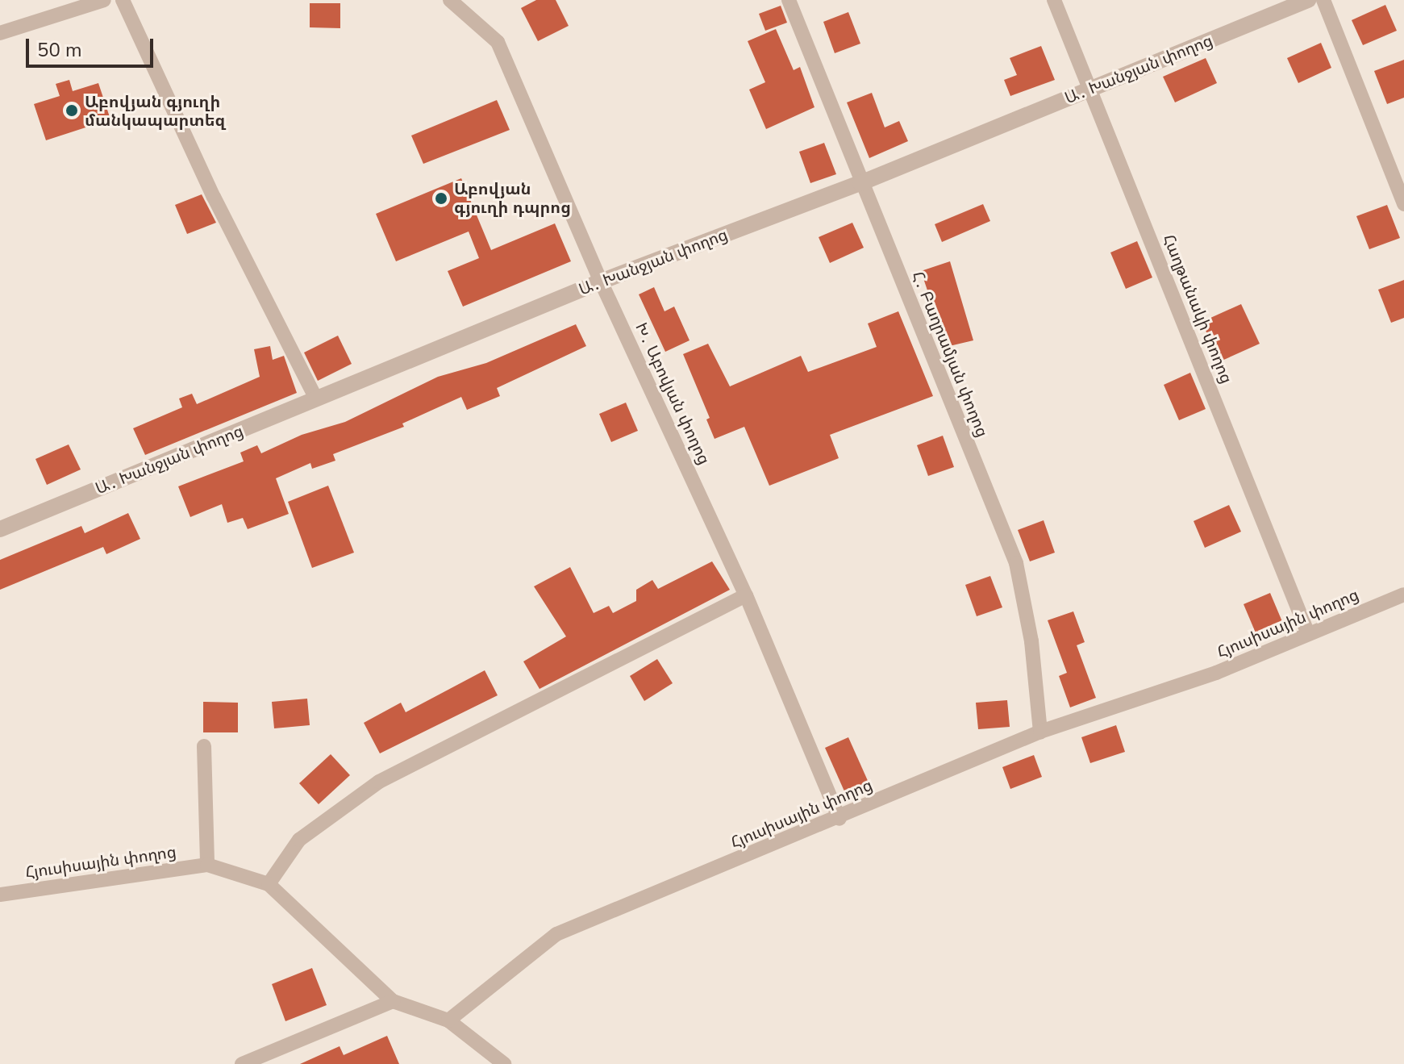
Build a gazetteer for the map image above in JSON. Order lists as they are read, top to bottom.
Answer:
{
  "streets": {
    "street": [
      "Ա․ Խանջյան փողոց",
      "Հաղթանակի փողոց",
      "Հ․ Բաղրամյան փողոց",
      "Խ․ Աբովյան փողոց",
      "Հյուսիսային փողոց"
    ]
  },
  "crossings": [
    ["Ա․ Խանջյան փողոց", "Հաղթանակի փողոց"],
    ["Ա․ Խանջյան փողոց", "Հ․ Բաղրամյան փողոց"],
    ["Ա․ Խանջյան փողոց", "Խ․ Աբովյան փողոց"],
    ["Հաղթանակի փողոց", "Հյուսիսային փողոց"],
    ["Հ․ Բաղրամյան փողոց", "Հյուսիսային փողոց"],
    ["Խ․ Աբովյան փողոց", "Հյուսիսային փողոց"]
  ],
  "places": ["Աբովյան գյուղի մանկապարտեզ", "Աբովյան գյուղի դպրոց"],
  "scale_bar": "50 m"
}
